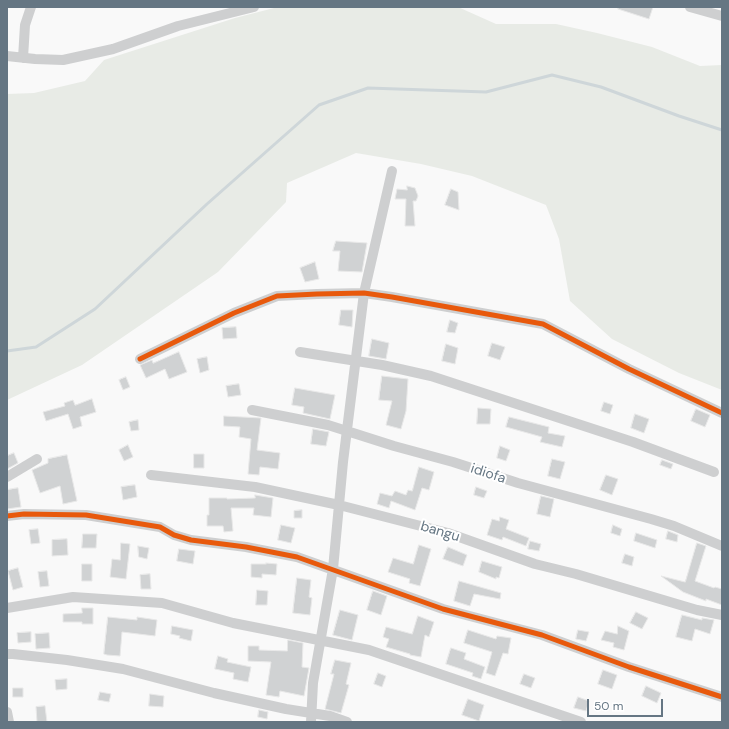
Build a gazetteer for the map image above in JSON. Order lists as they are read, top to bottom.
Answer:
{
  "streets": {
    "street": ["idiofa", "bangu"]
  },
  "scale_bar": "50 m"
}
